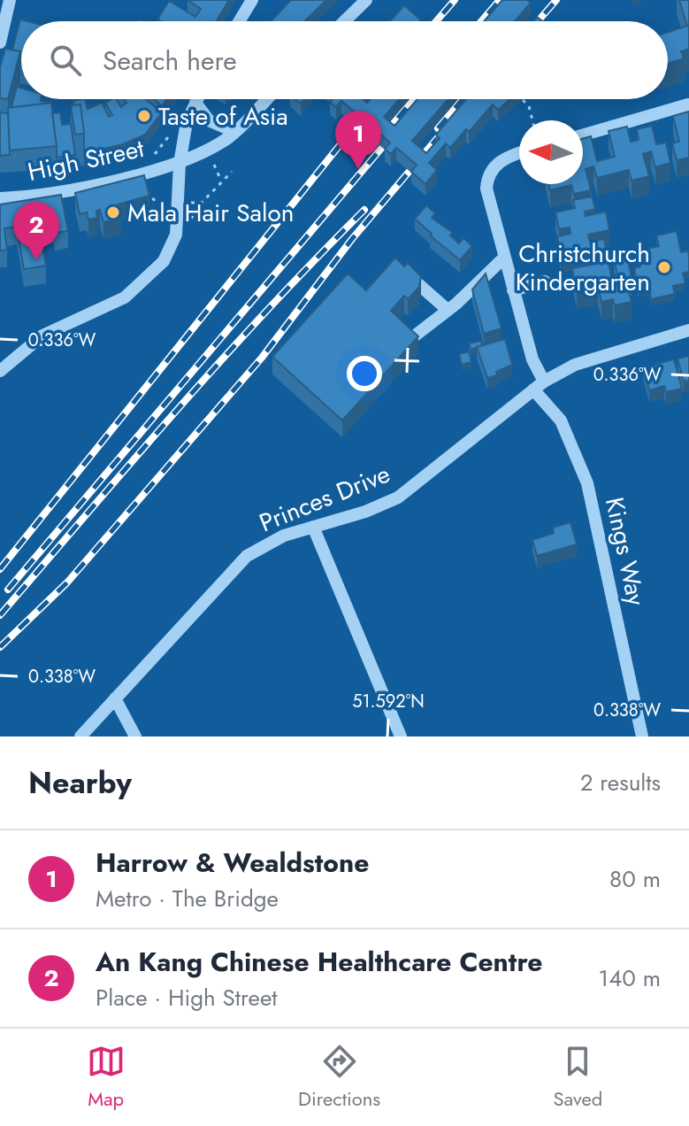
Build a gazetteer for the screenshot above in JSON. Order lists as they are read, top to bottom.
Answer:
{
  "streets": {
    "street": ["High Street", "Princes Drive", "Kings Way"]
  },
  "crossings": [
    ["Princes Drive", "Kings Way"]
  ],
  "places": ["Taste of Asia", "Mala Hair Salon", "Christchurch Kindergarten"],
  "north": "left",
  "page": {
    "search": "Search here",
    "pins": ["1", "2"],
    "heading": ["Nearby", "2 results"],
    "list": [
      {
        "mark": "1",
        "name": "Harrow & Wealdstone",
        "note": "Metro · The Bridge",
        "value": "80 m"
      },
      {
        "mark": "2",
        "name": "An Kang Chinese Healthcare Centre",
        "note": "Place · High Street",
        "value": "140 m"
      }
    ],
    "nav": ["Map", "Directions", "Saved"]
  },
  "coordinates": ["0.336°W", "0.338°W", "51.592°N"]
}
